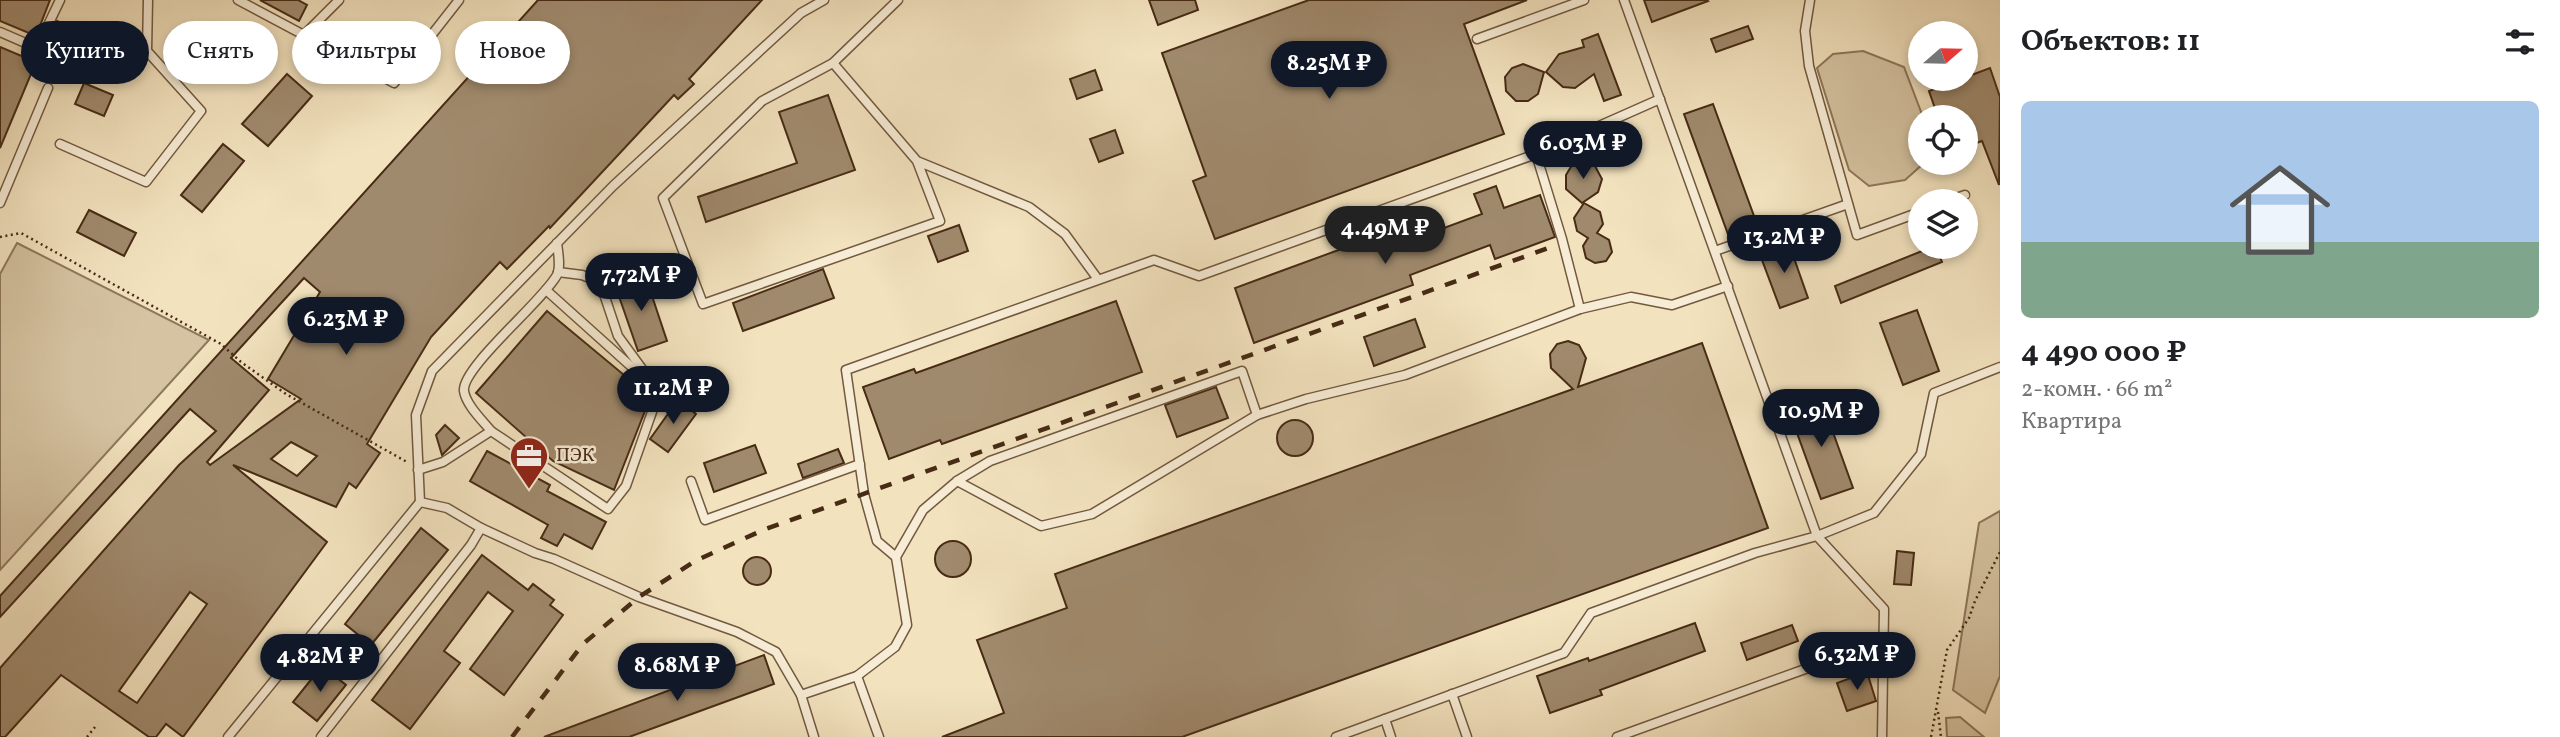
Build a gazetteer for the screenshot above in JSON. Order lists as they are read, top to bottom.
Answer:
{
  "places": {
    "office": ["ПЭК"]
  },
  "north": "right",
  "page": {
    "heading": "Объектов: 11",
    "chip": [
      "Купить",
      "Снять",
      "Фильтры",
      "Новое"
    ],
    "price": [
      "8.25M ₽",
      "6.03M ₽",
      "4.49M ₽",
      "13.2M ₽",
      "7.72M ₽",
      "6.23M ₽",
      "11.2M ₽",
      "10.9M ₽",
      "6.32M ₽",
      "4.82M ₽",
      "8.68M ₽"
    ],
    "list": [
      {
        "name": "4 490 000 ₽",
        "note": "2-комн. · 66 m² · Квартира"
      }
    ]
  }
}
